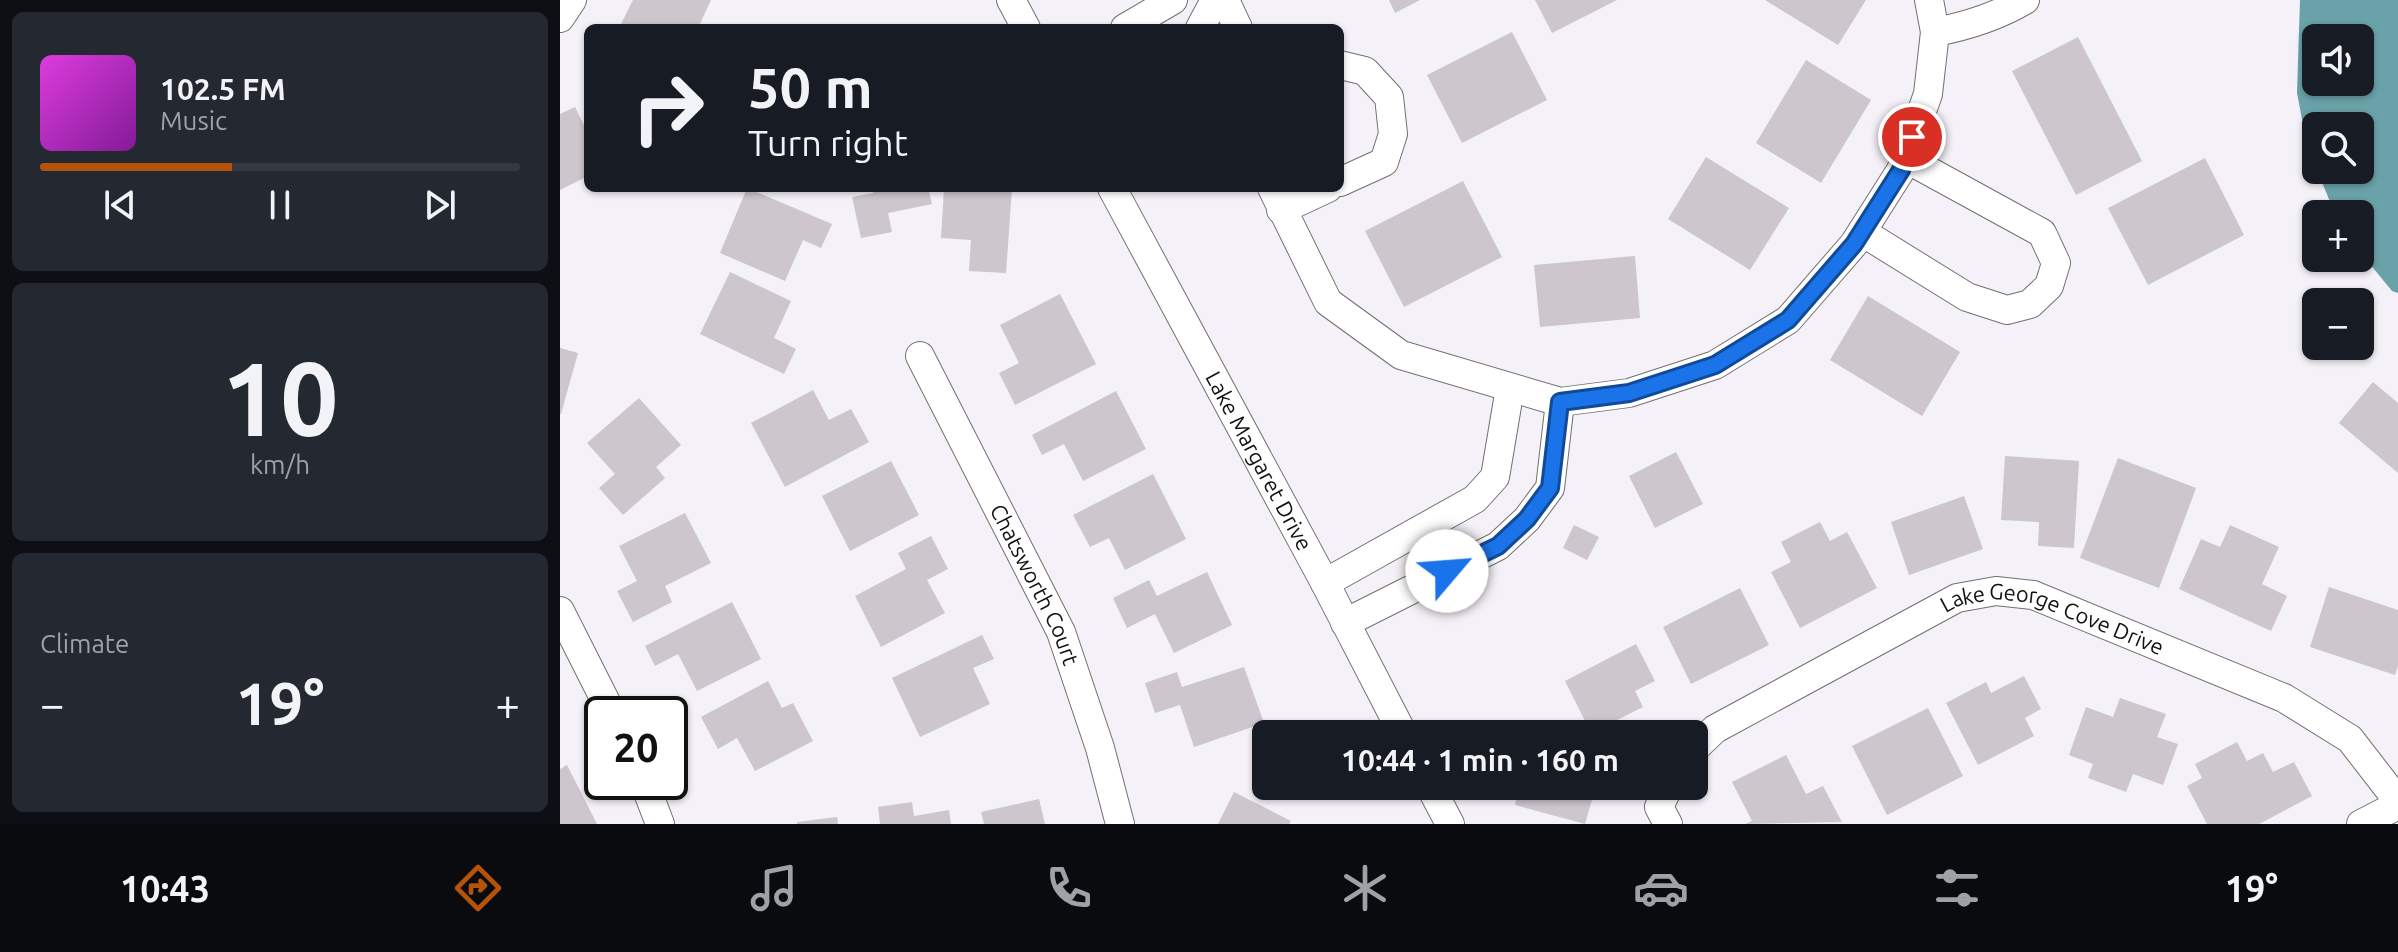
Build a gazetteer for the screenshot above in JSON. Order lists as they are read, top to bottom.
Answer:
{
  "streets": {
    "street": ["Lake Margaret Drive", "Chatsworth Court", "Lake George Cove Drive"]
  },
  "page": {
    "map_buttons": ["+", "−"],
    "turn": ["50 m", "Turn right"],
    "song": ["102.5 FM", "Music"],
    "tile": [
      ["10", "km/h"],
      "Climate"
    ],
    "heat": ["−", "19°", "+"],
    "limit": "20",
    "trip": "10:44 · 1 min · 160 m",
    "tabs": ["10:43", "19°"]
  }
}
